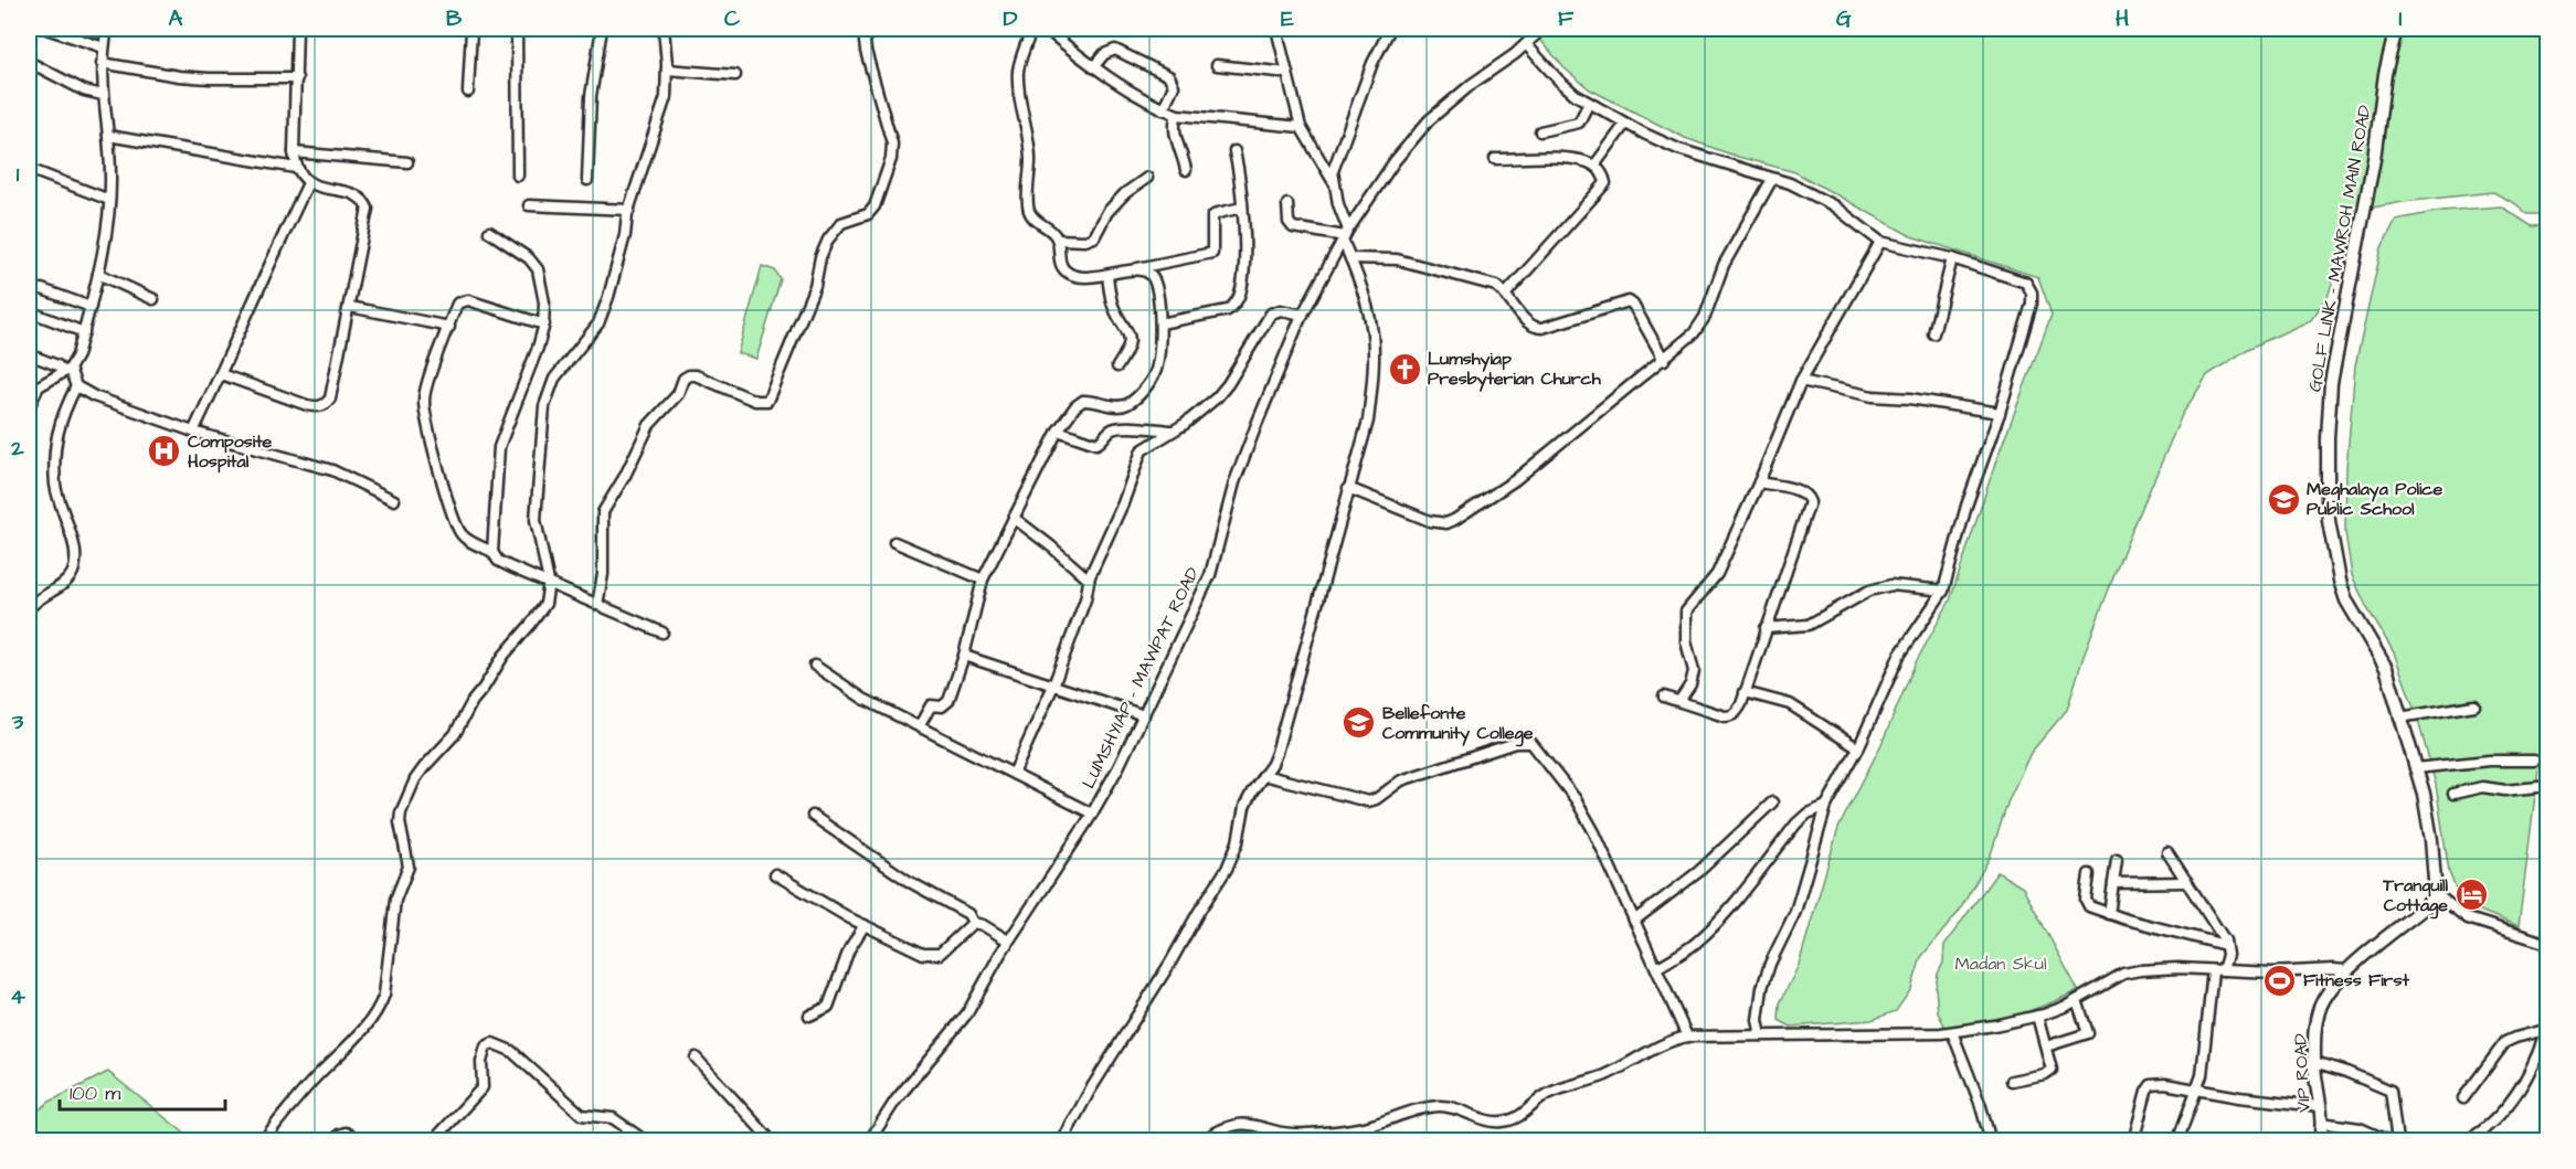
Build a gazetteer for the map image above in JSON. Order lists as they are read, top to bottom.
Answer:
{
  "streets": {
    "street": ["GOLF LINK - MAWROH MAIN ROAD", "LUMSHYIAP - MAWPAT ROAD", "VIP ROAD"]
  },
  "crossings": [
    ["GOLF LINK - MAWROH MAIN ROAD", "VIP ROAD"]
  ],
  "parks": ["Madan Skul"],
  "places": {
    "church": ["Lumshyiap Presbyterian Church"],
    "hospital": ["Composite Hospital"],
    "school or university": ["Meghalaya Police Public School", "Bellefonte Community College"],
    "hotel": ["Tranquill Cottage"],
    "sports": ["Fitness First"]
  },
  "scale_bar": "100 m",
  "grid": {
    "columns": [
      "A",
      "B",
      "C",
      "D",
      "E",
      "F",
      "G",
      "H",
      "I"
    ],
    "rows": [
      "1",
      "2",
      "3",
      "4"
    ]
  }
}
